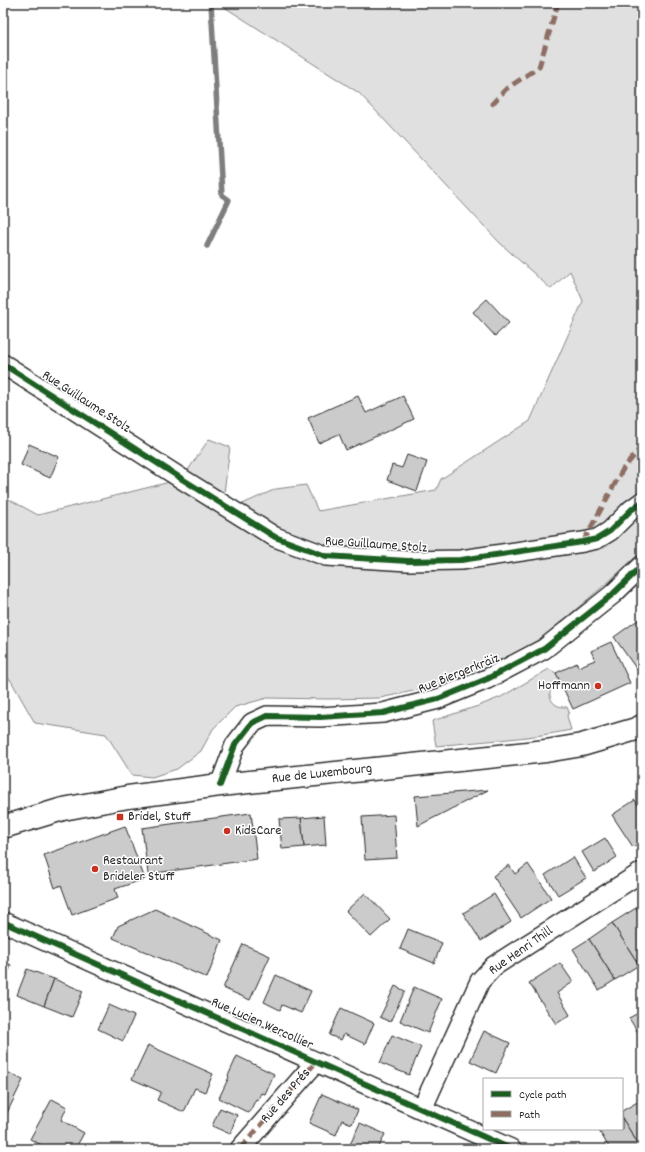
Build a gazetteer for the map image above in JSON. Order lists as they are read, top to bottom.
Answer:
{
  "streets": {
    "main road": ["Rue de Luxembourg"],
    "street": [
      "Rue Guillaume Stolz",
      "Rue Biergerkräiz",
      "Rue Henri Thill",
      "Rue Lucien Wercollier",
      "Rue des Prés"
    ]
  },
  "crossings": [
    ["Rue Biergerkräiz", "Rue de Luxembourg"],
    ["Rue Henri Thill", "Rue Lucien Wercollier"],
    ["Rue Lucien Wercollier", "Rue des Prés"]
  ],
  "places": {
    "other": ["Hoffmann", "KidsCare", "Restaurant Brideler Stuff"],
    "transit": ["Bridel, Stuff"]
  },
  "legend": ["Cycle path", "Path"]
}
